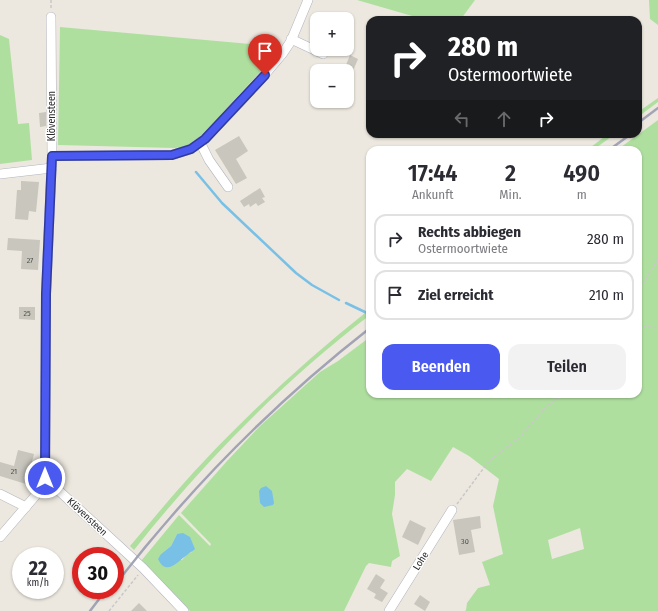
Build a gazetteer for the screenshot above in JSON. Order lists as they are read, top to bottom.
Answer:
{
  "streets": {
    "street": ["Klövensteen", "Lohe"]
  },
  "house_numbers": [
    "27",
    "25",
    "21",
    "30"
  ],
  "page": {
    "map_buttons": ["+", "−"],
    "turn": ["280 m", "Ostermoortwiete"],
    "eta": [
      "17:44",
      "Ankunft",
      "2",
      "Min.",
      "490",
      "m"
    ],
    "list": [
      {
        "name": "Rechts abbiegen",
        "note": "Ostermoortwiete",
        "value": "280 m"
      },
      {
        "name": "Ziel erreicht",
        "value": "210 m"
      }
    ],
    "buttons": ["Beenden", "Teilen"],
    "speed": "22 km/h",
    "limit": "30"
  }
}
